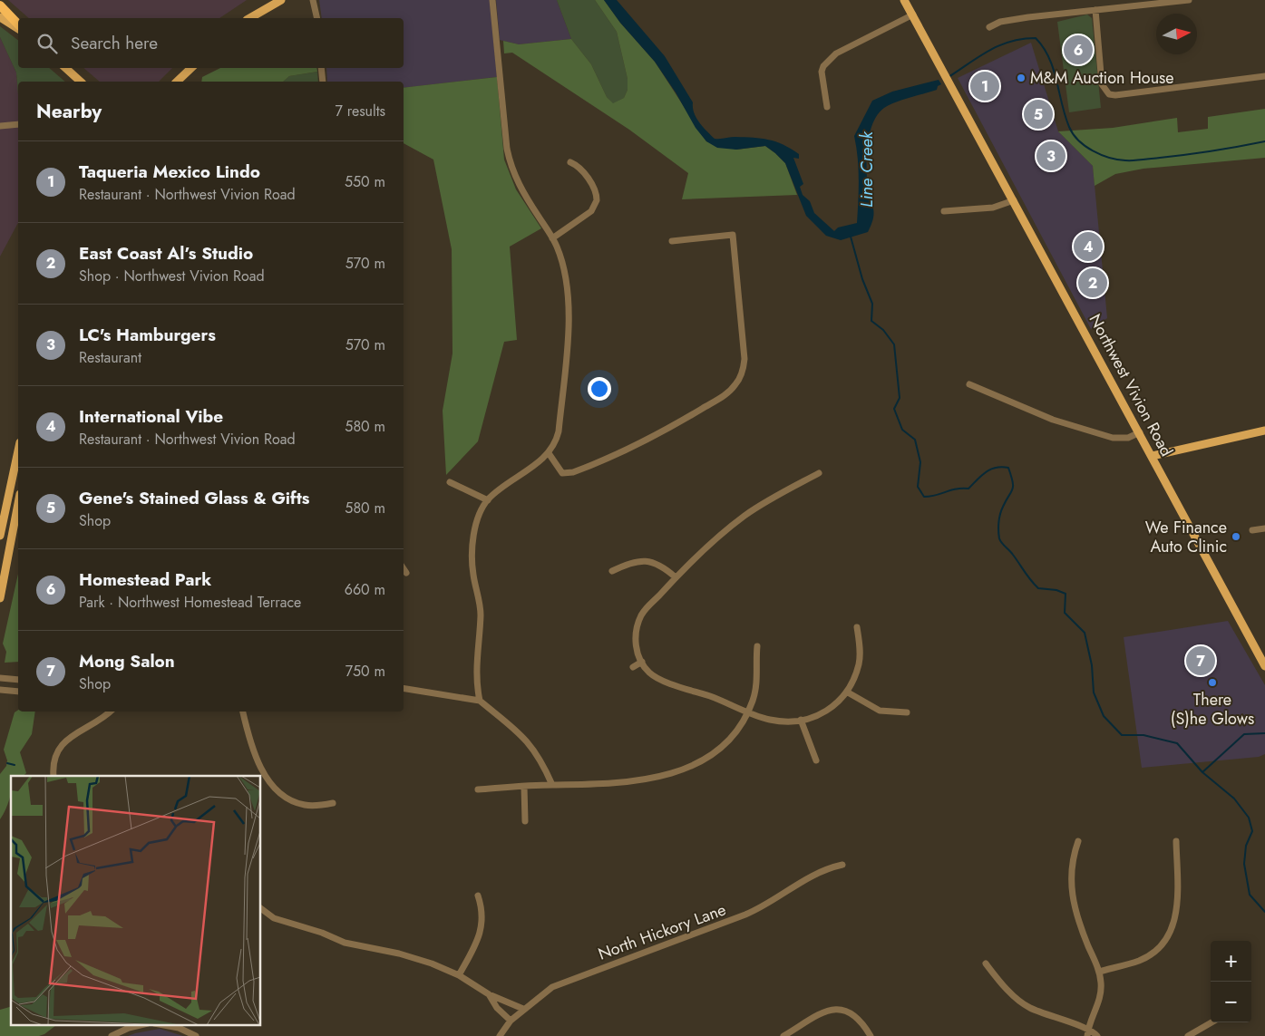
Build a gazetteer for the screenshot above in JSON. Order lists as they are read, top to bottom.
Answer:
{
  "streets": {
    "main road": ["Northwest Vivion Road"],
    "street": ["North Hickory Lane"]
  },
  "water": ["Line Creek"],
  "places": ["M&M Auction House", "We Finance Auto Clinic", "There (S)he Glows"],
  "north": "right",
  "page": {
    "search": "Search here",
    "pins": [
      "6",
      "1",
      "5",
      "3",
      "4",
      "2",
      "7"
    ],
    "heading": ["Nearby", "7 results"],
    "list": [
      {
        "mark": "1",
        "name": "Taqueria Mexico Lindo",
        "note": "Restaurant · Northwest Vivion Road",
        "value": "550 m"
      },
      {
        "mark": "2",
        "name": "East Coast Al’s Studio",
        "note": "Shop · Northwest Vivion Road",
        "value": "570 m"
      },
      {
        "mark": "3",
        "name": "LC's Hamburgers",
        "note": "Restaurant",
        "value": "570 m"
      },
      {
        "mark": "4",
        "name": "International Vibe",
        "note": "Restaurant · Northwest Vivion Road",
        "value": "580 m"
      },
      {
        "mark": "5",
        "name": "Gene's Stained Glass & Gifts",
        "note": "Shop",
        "value": "580 m"
      },
      {
        "mark": "6",
        "name": "Homestead Park",
        "note": "Park · Northwest Homestead Terrace",
        "value": "660 m"
      },
      {
        "mark": "7",
        "name": "Mong Salon",
        "note": "Shop",
        "value": "750 m"
      }
    ],
    "map_buttons": ["+", "−"]
  }
}
